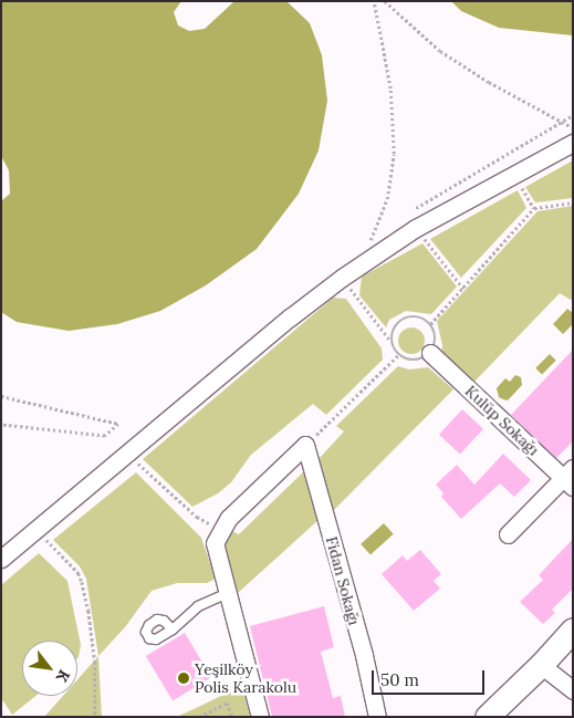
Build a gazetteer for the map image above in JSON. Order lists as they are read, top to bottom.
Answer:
{
  "streets": {
    "street": ["Kulüp Sokağı", "Fidan Sokağı"]
  },
  "places": ["Yeşilköy Polis Karakolu"],
  "scale_bar": "50 m",
  "north": "bottom right"
}
